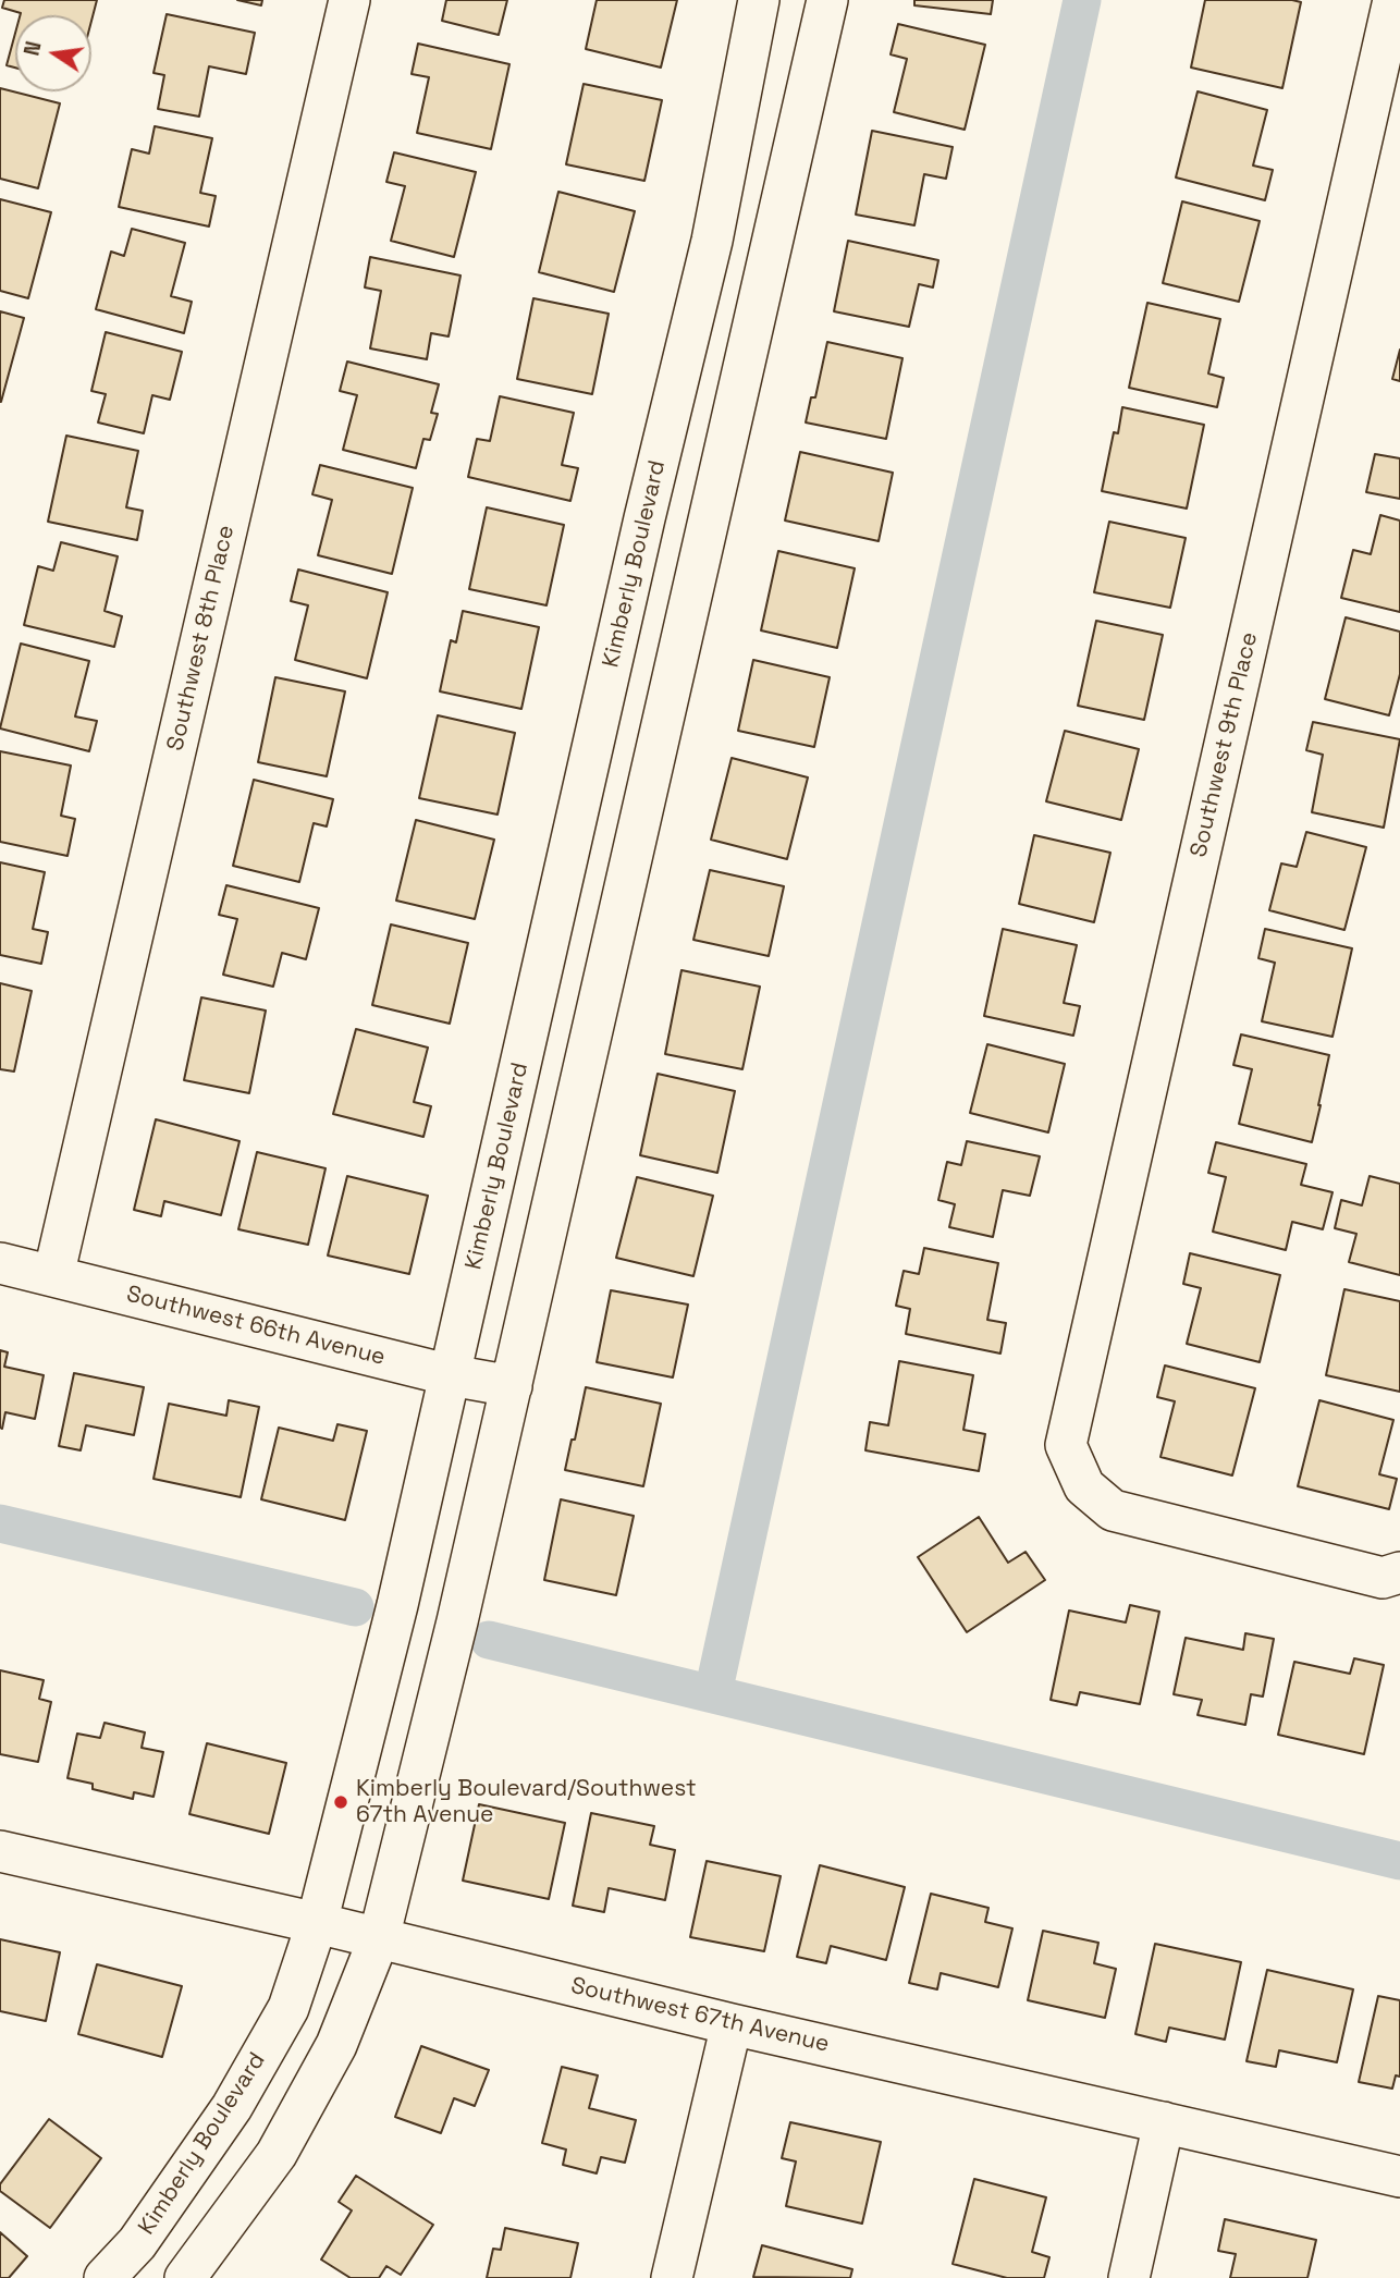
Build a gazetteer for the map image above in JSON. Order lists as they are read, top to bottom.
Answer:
{
  "streets": {
    "street": [
      "Kimberly Boulevard",
      "Southwest 8th Place",
      "Southwest 9th Place",
      "Southwest 66th Avenue",
      "Southwest 67th Avenue"
    ]
  },
  "crossings": [
    ["Kimberly Boulevard", "Southwest 66th Avenue"],
    ["Kimberly Boulevard", "Southwest 67th Avenue"],
    ["Southwest 8th Place", "Southwest 66th Avenue"]
  ],
  "places": ["Kimberly Boulevard/Southwest 67th Avenue"],
  "north": "left"
}
